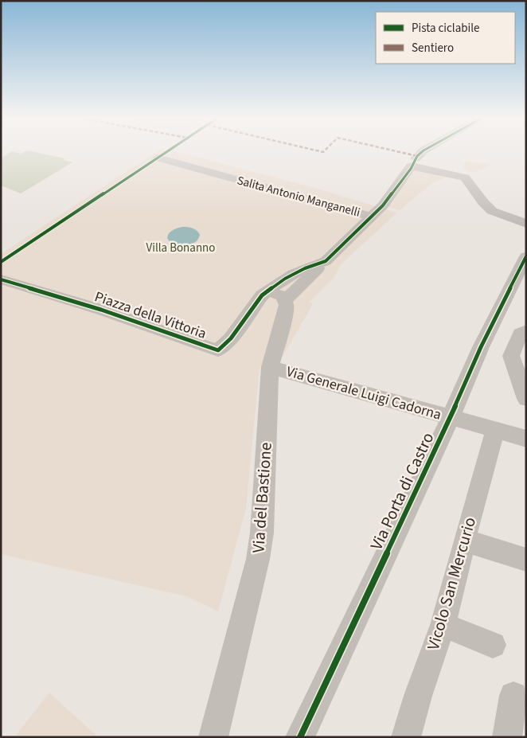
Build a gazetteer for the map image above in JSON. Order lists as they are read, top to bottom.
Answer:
{
  "streets": {
    "street": [
      "Salita Antonio Manganelli",
      "Piazza della Vittoria",
      "Via Generale Luigi Cadorna",
      "Via Porta di Castro",
      "Via del Bastione",
      "Vicolo San Mercurio"
    ]
  },
  "crossings": [
    ["Via Generale Luigi Cadorna", "Via Porta di Castro"],
    ["Via Generale Luigi Cadorna", "Via del Bastione"],
    ["Via Generale Luigi Cadorna", "Vicolo San Mercurio"]
  ],
  "parks": ["Villa Bonanno"],
  "legend": ["Pista ciclabile", "Sentiero"]
}
